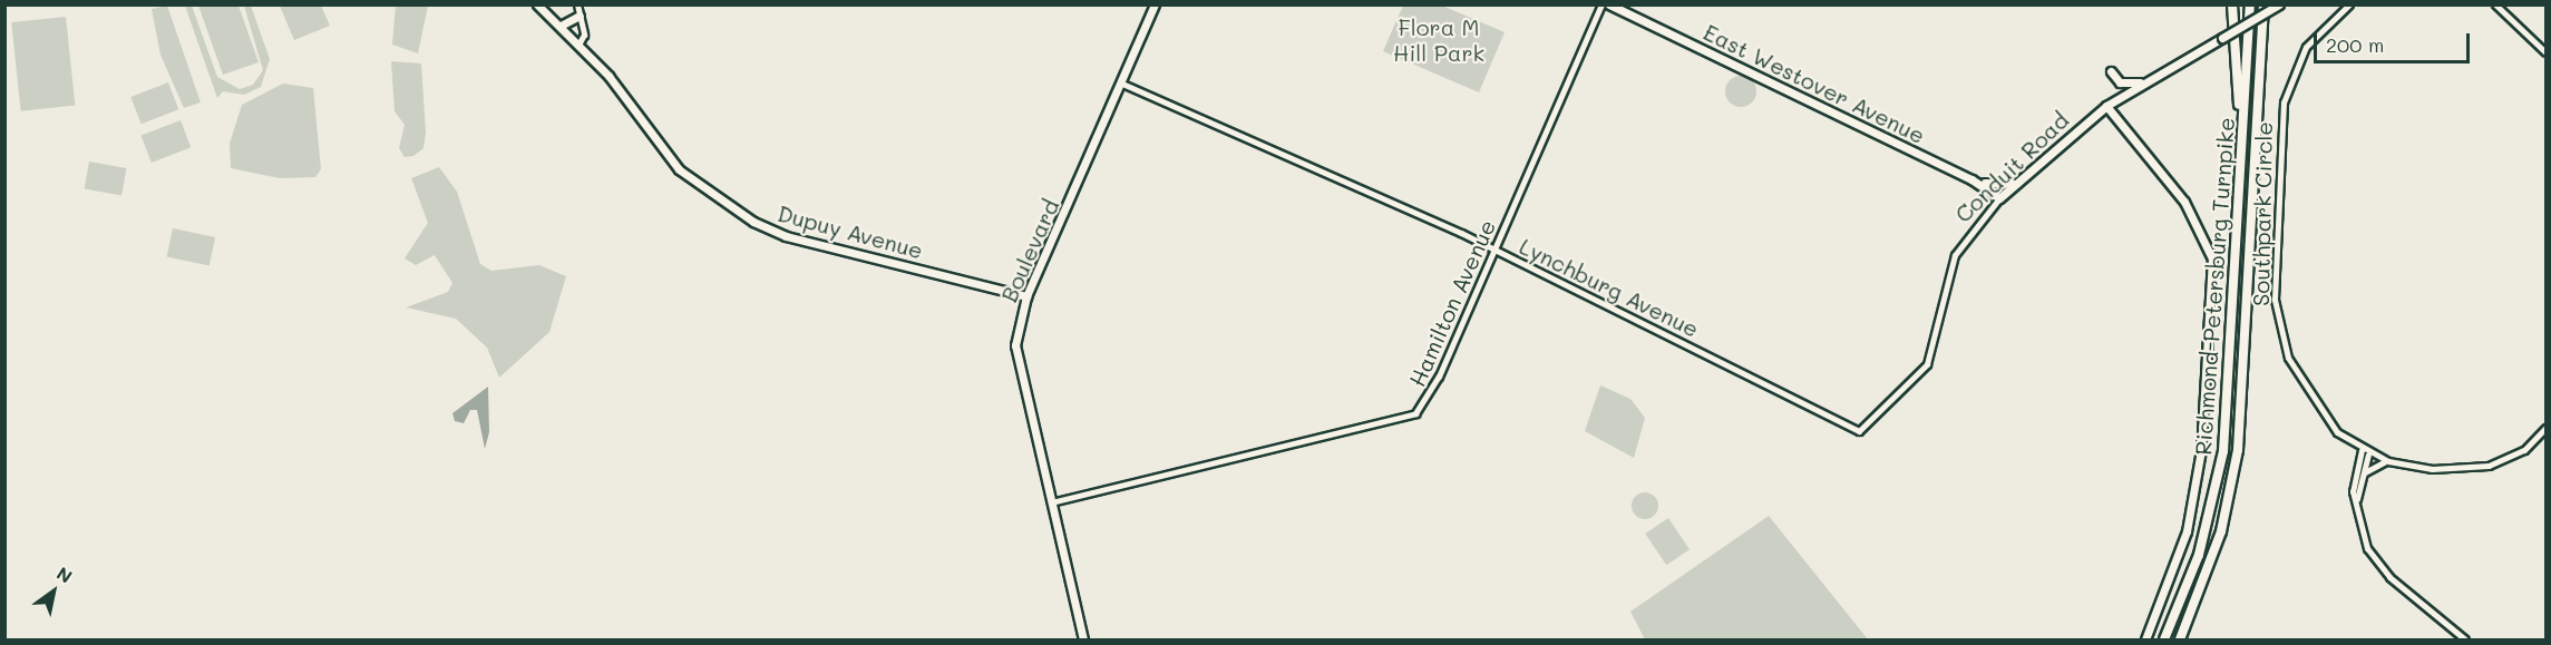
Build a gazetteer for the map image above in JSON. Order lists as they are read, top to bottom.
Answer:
{
  "streets": {
    "highway": ["Richmond-Petersburg Turnpike"],
    "main road": [
      "East Westover Avenue",
      "Conduit Road",
      "Dupuy Avenue",
      "Boulevard"
    ],
    "street": ["Southpark Circle", "Lynchburg Avenue", "Hamilton Avenue"]
  },
  "crossings": [
    ["East Westover Avenue", "Conduit Road"],
    ["Conduit Road", "Lynchburg Avenue"],
    ["Dupuy Avenue", "Boulevard"],
    ["Boulevard", "Lynchburg Avenue"],
    ["Boulevard", "Hamilton Avenue"],
    ["Lynchburg Avenue", "Hamilton Avenue"]
  ],
  "parks": ["Flora M Hill Park"],
  "scale_bar": "200 m",
  "north": "top right"
}
